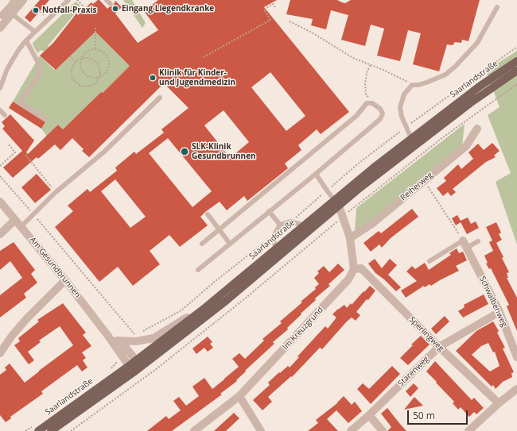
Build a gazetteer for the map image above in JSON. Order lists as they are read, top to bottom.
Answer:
{
  "streets": {
    "main road": ["Saarlandstraße"],
    "street": [
      "Reiherweg",
      "Am Gesundbrunnen",
      "Schwalbenweg",
      "Im Kreuzgrund",
      "Sperlingweg",
      "Starenweg"
    ]
  },
  "crossings": [
    ["Saarlandstraße", "Am Gesundbrunnen"],
    ["Schwalbenweg", "Starenweg"],
    ["Im Kreuzgrund", "Sperlingweg"],
    ["Sperlingweg", "Starenweg"]
  ],
  "places": [
    "Eingang Liegendkranke",
    "Notfall-Praxis",
    "Klinik für Kinder- und Jugendmedizin",
    "SLK-Klinik Gesundbrunnen"
  ],
  "scale_bar": "50 m"
}
